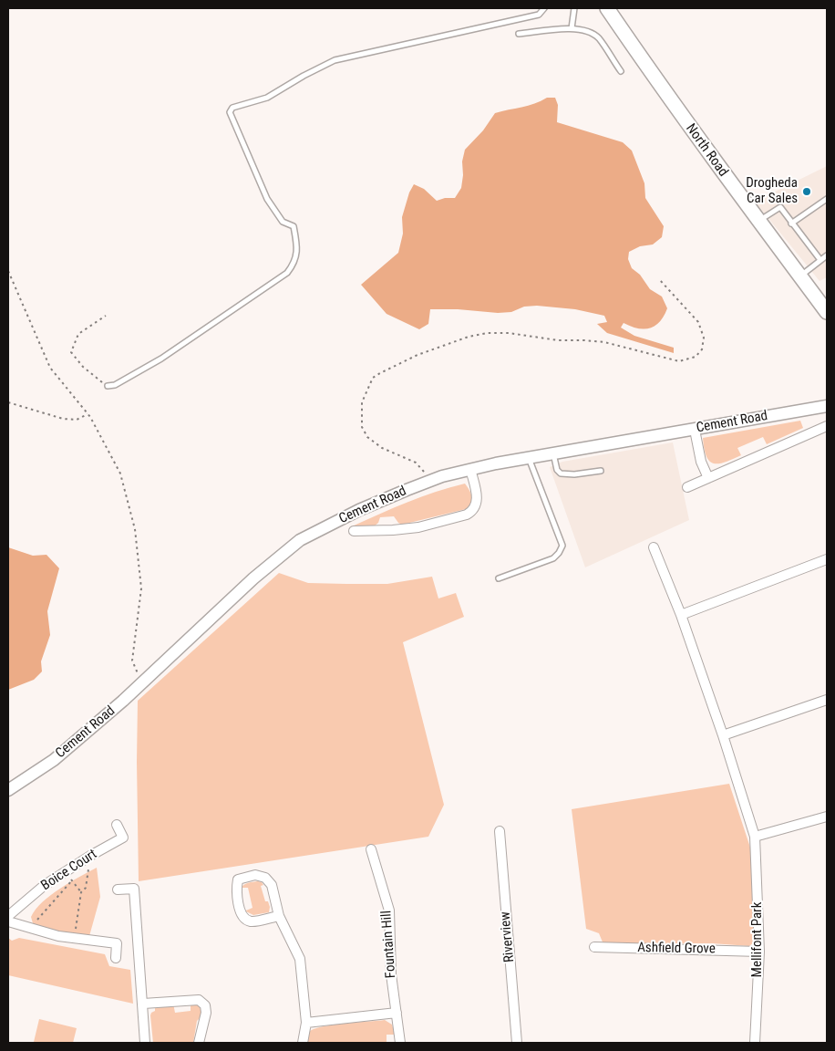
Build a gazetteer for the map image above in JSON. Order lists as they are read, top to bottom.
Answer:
{
  "streets": {
    "main road": ["North Road"],
    "street": [
      "Cement Road",
      "Boice Court",
      "Riverview",
      "Mellifont Park",
      "Fountain Hill",
      "Ashfield Grove"
    ]
  },
  "crossings": [
    ["Mellifont Park", "Ashfield Grove"]
  ],
  "places": ["Drogheda Car Sales"]
}
